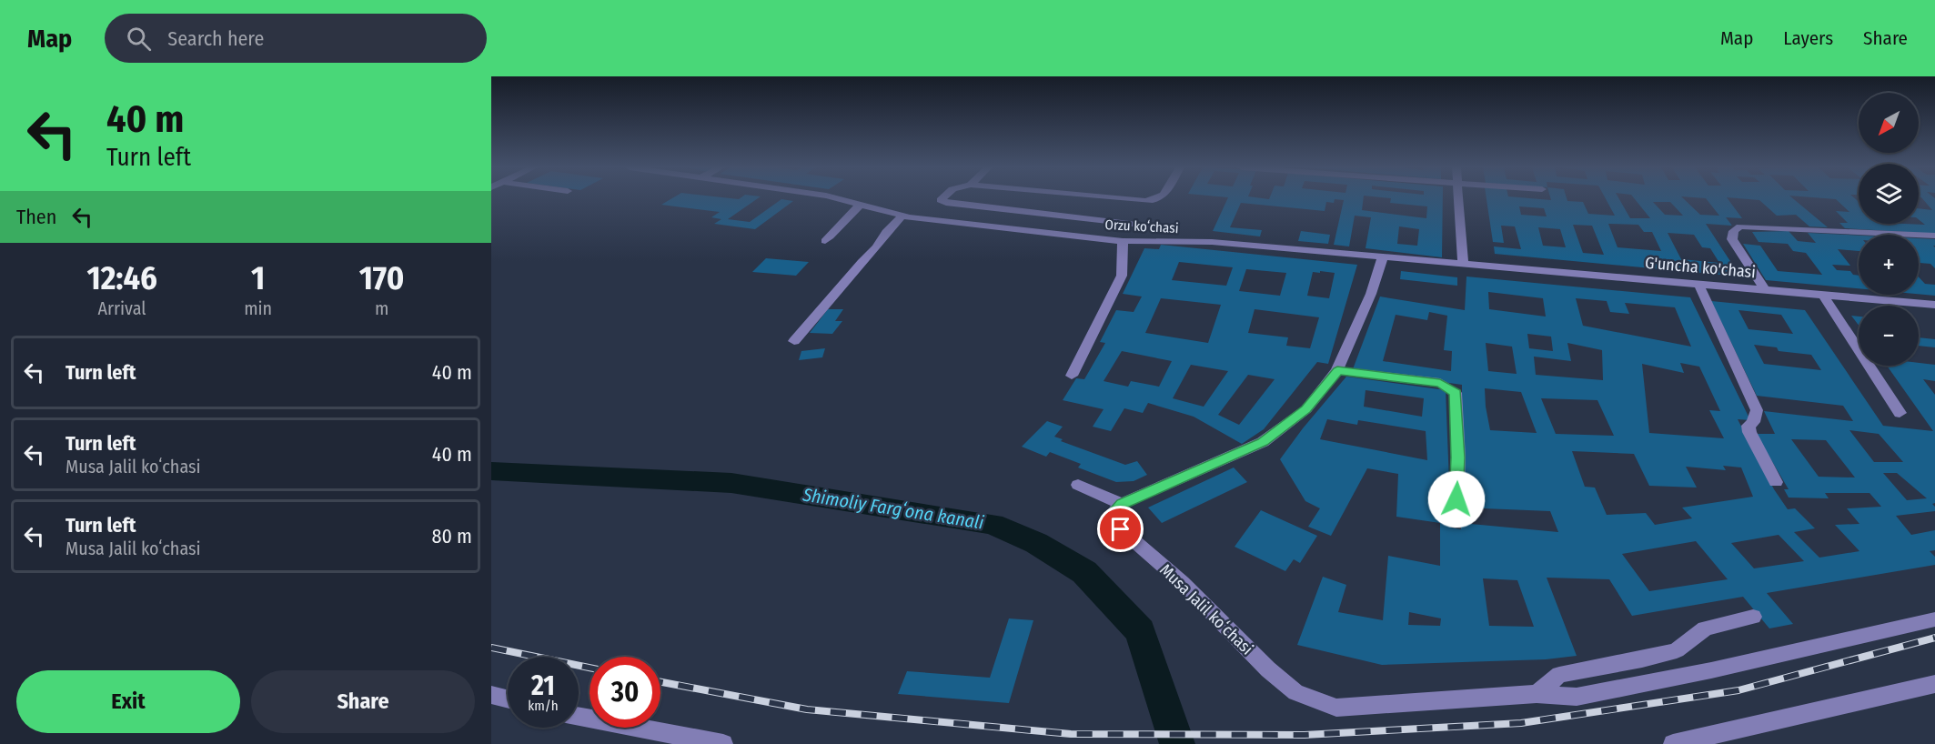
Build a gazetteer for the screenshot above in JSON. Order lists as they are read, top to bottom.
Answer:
{
  "streets": {
    "street": ["Orzu koʻchasi", "G'uncha ko'chasi", "Musa Jalil koʻchasi"]
  },
  "crossings": [
    ["Orzu koʻchasi", "G'uncha ko'chasi"]
  ],
  "water": ["Shimoliy Fargʻona kanali"],
  "north": "bottom left",
  "page": {
    "header": "Map",
    "search": "Search here",
    "nav": ["Map", "Layers", "Share"],
    "turn": ["40 m", "Turn left"],
    "map_buttons": ["+", "−"],
    "then": "Then",
    "eta": [
      "12:46",
      "Arrival",
      "1",
      "min",
      "170",
      "m"
    ],
    "list": [
      {
        "name": "Turn left",
        "value": "40 m"
      },
      {
        "name": "Turn left",
        "note": "Musa Jalil koʻchasi",
        "value": "40 m"
      },
      {
        "name": "Turn left",
        "note": "Musa Jalil koʻchasi",
        "value": "80 m"
      }
    ],
    "speed": "21 km/h",
    "limit": "30",
    "buttons": ["Exit", "Share"]
  }
}
